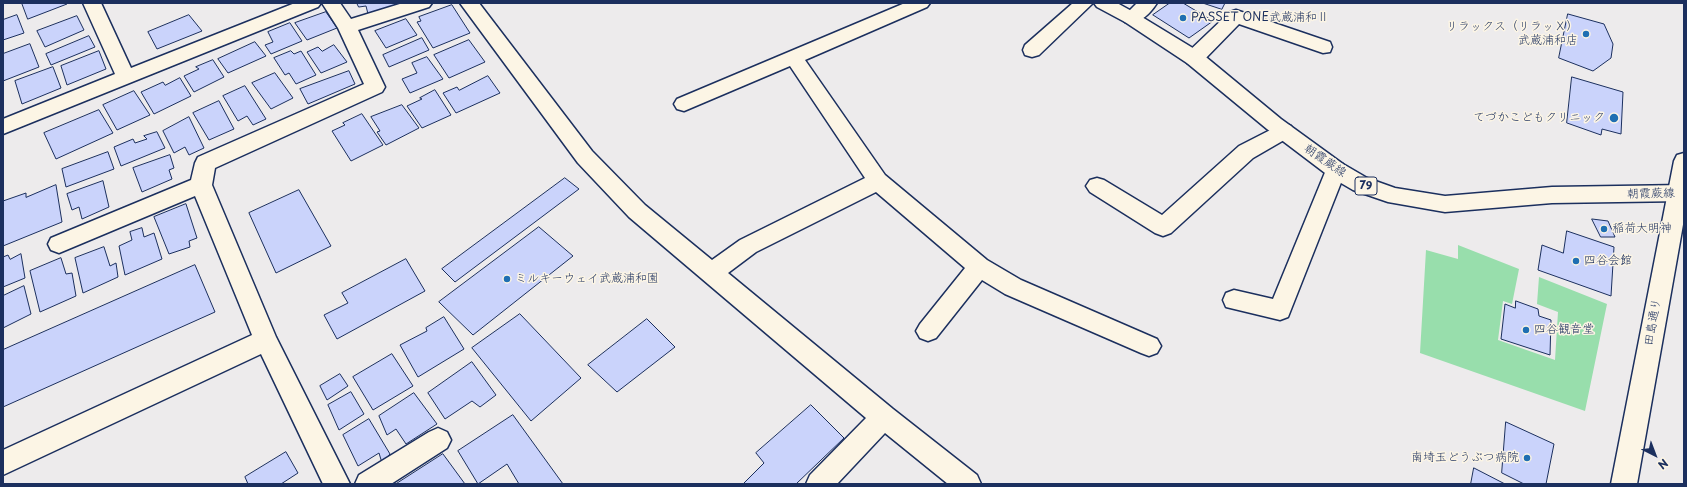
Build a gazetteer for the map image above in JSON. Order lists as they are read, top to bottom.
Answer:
{
  "streets": {
    "street": ["朝霞蕨線", "79", "田島通り"]
  },
  "crossings": [
    ["朝霞蕨線", "田島通り"]
  ],
  "places": [
    "PASSET ONE武蔵浦和Ⅱ",
    "リラックス（リラッＸ） 武蔵浦和店",
    "てづかこどもクリニック",
    "稲荷大明神",
    "四谷会館",
    "ミルキーウェイ武蔵浦和園",
    "四谷観音堂",
    "南埼玉どうぶつ病院"
  ],
  "north": "bottom right"
}
